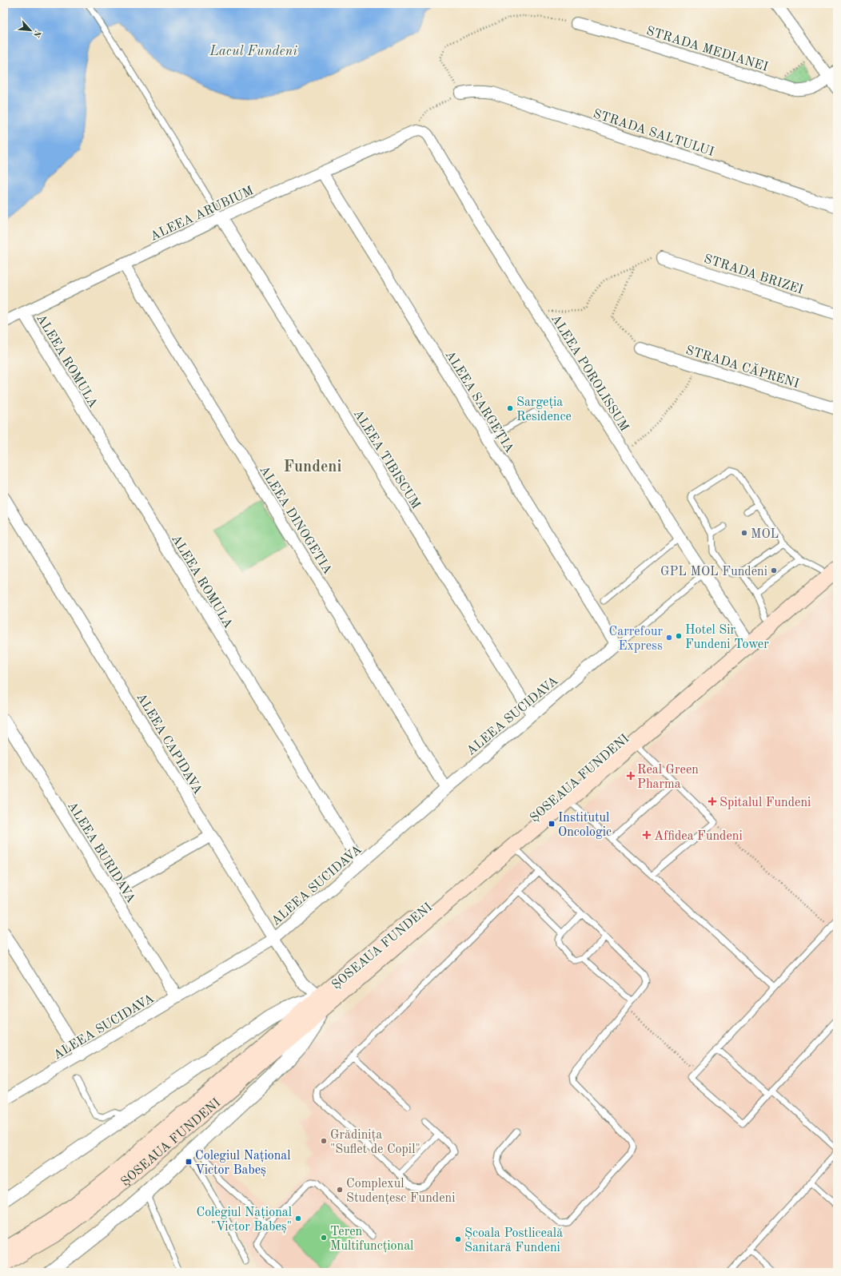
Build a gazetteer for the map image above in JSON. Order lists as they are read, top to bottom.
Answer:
{
  "streets": {
    "main road": ["ȘOSEAUA FUNDENI"],
    "street": [
      "STRADA MEDIANEI",
      "STRADA SALTULUI",
      "ALEEA ARUBIUM",
      "STRADA BRIZEI",
      "ALEEA ROMULA",
      "STRADA CĂPRENI",
      "ALEEA POROLISSUM",
      "ALEEA SARGEȚIA",
      "ALEEA TIBISCUM",
      "ALEEA DINOGETIA",
      "ALEEA SUCIDAVA",
      "ALEEA CAPIDAVA",
      "ALEEA BURIDAVA"
    ]
  },
  "crossings": [
    ["ALEEA ARUBIUM", "ALEEA ROMULA"],
    ["ALEEA ARUBIUM", "ALEEA POROLISSUM"],
    ["ALEEA ARUBIUM", "ALEEA SARGEȚIA"],
    ["ALEEA ARUBIUM", "ALEEA TIBISCUM"],
    ["ALEEA ARUBIUM", "ALEEA DINOGETIA"],
    ["ALEEA ROMULA", "ALEEA SUCIDAVA"],
    ["ALEEA POROLISSUM", "ȘOSEAUA FUNDENI"],
    ["ALEEA SARGEȚIA", "ALEEA SUCIDAVA"],
    ["ALEEA TIBISCUM", "ALEEA SUCIDAVA"],
    ["ALEEA DINOGETIA", "ALEEA SUCIDAVA"],
    ["ALEEA SUCIDAVA", "ALEEA CAPIDAVA"],
    ["ALEEA SUCIDAVA", "ALEEA BURIDAVA"],
    ["ALEEA CAPIDAVA", "ȘOSEAUA FUNDENI"]
  ],
  "districts": ["Fundeni"],
  "water": ["Lacul Fundeni"],
  "places": {
    "other": [
      "Sargeția Residence",
      "MOL",
      "GPL MOL Fundeni",
      "Hotel Sir Fundeni Tower",
      "Carrefour Express",
      "Grădinița \"Suflet de Copil\"",
      "Complexul Studențesc Fundeni",
      "Colegiul Național \"Victor Babeș\"",
      "Teren Multifuncțional",
      "Școala Postliceală Sanitară Fundeni"
    ],
    "health": ["Real Green Pharma", "Spitalul Fundeni", "Affidea Fundeni"],
    "transit": ["Institutul Oncologic", "Colegiul Național Victor Babeș"]
  },
  "north": "bottom right"
}
